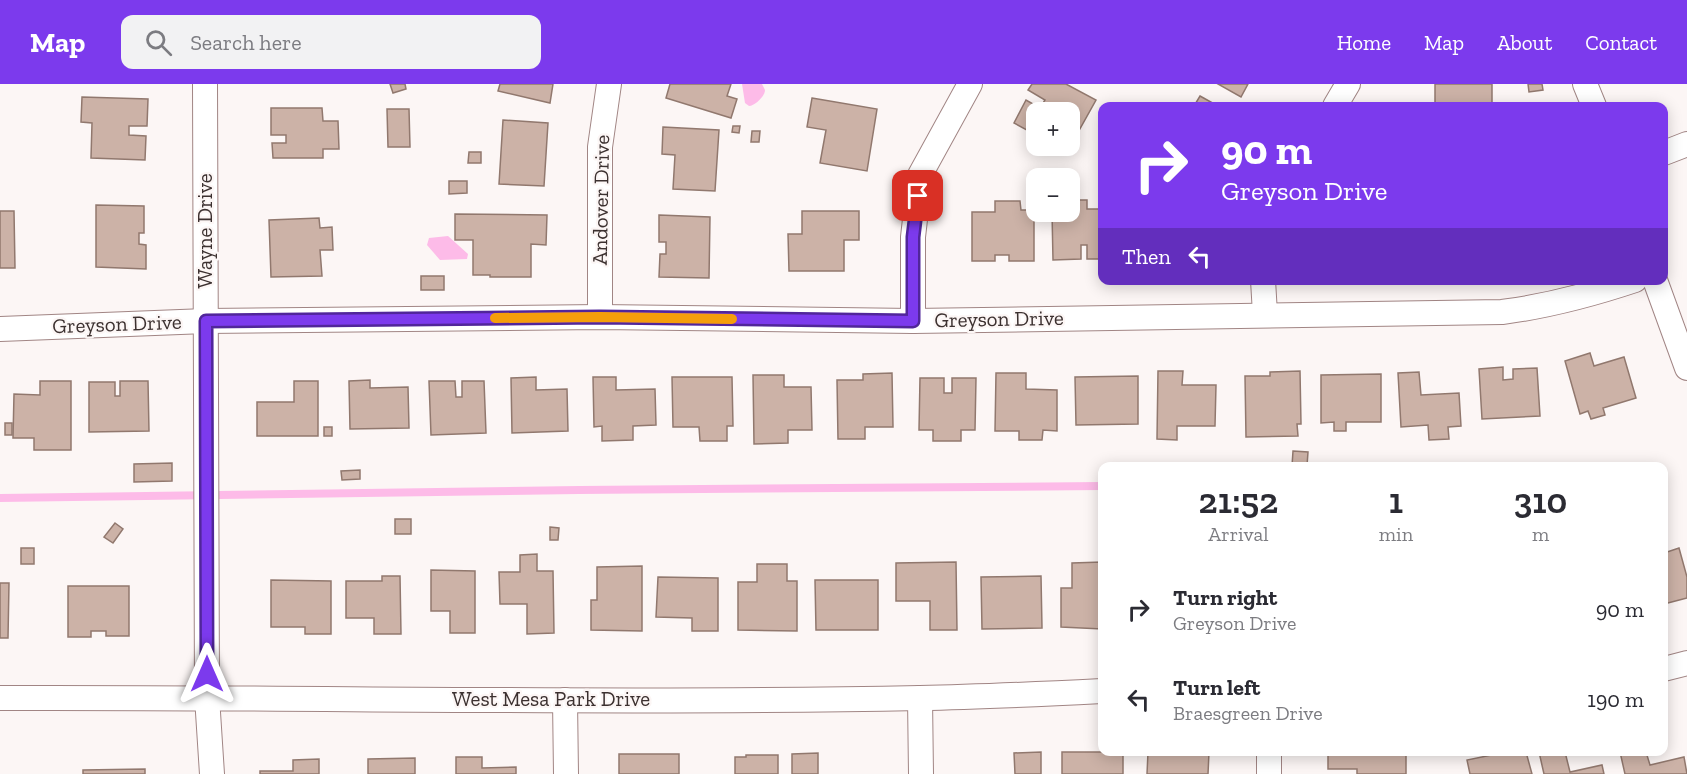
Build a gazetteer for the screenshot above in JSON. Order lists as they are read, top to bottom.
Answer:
{
  "streets": {
    "street": [
      "Andover Drive",
      "Wayne Drive",
      "Greyson Drive",
      "West Mesa Park Drive"
    ]
  },
  "crossings": [
    ["Andover Drive", "Greyson Drive"],
    ["Wayne Drive", "Greyson Drive"],
    ["Wayne Drive", "West Mesa Park Drive"]
  ],
  "page": {
    "header": "Map",
    "search": "Search here",
    "nav": [
      "Home",
      "Map",
      "About",
      "Contact"
    ],
    "map_buttons": ["+", "−"],
    "turn": ["90 m", "Greyson Drive"],
    "then": "Then",
    "eta": [
      "21:52",
      "Arrival",
      "1",
      "min",
      "310",
      "m"
    ],
    "list": [
      {
        "name": "Turn right",
        "note": "Greyson Drive",
        "value": "90 m"
      },
      {
        "name": "Turn left",
        "note": "Braesgreen Drive",
        "value": "190 m"
      }
    ]
  }
}
